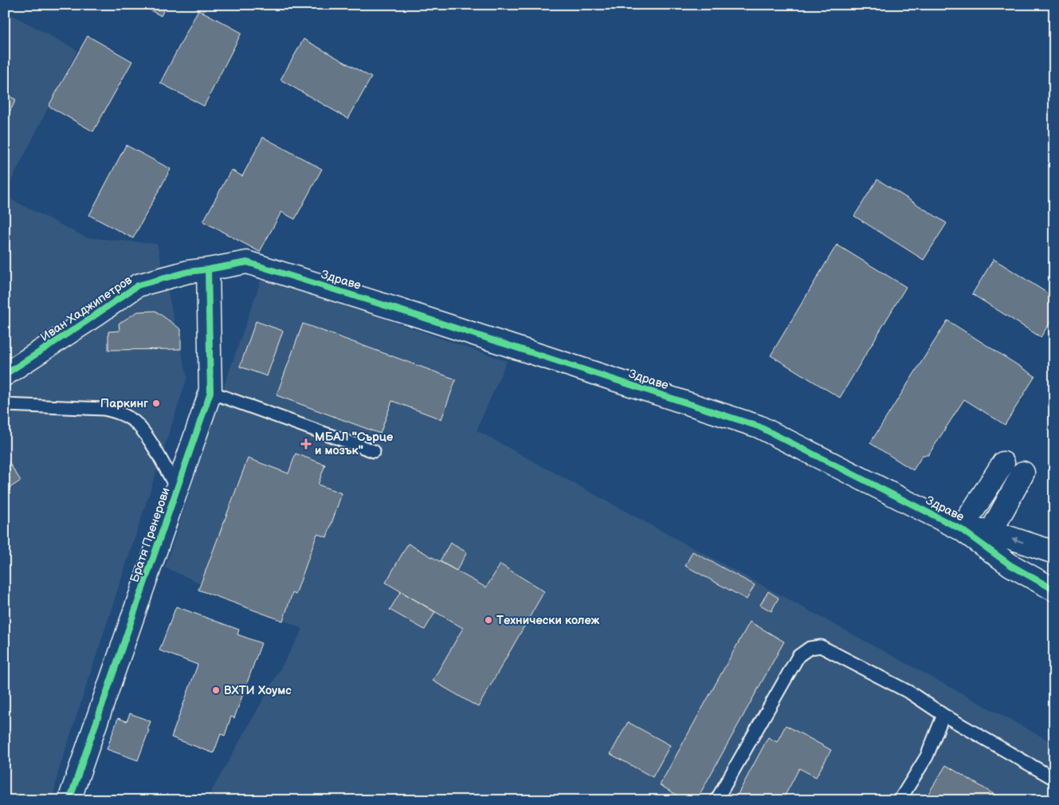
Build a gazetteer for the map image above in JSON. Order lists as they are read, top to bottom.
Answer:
{
  "streets": {
    "street": ["Здраве", "Иван Хаджипетров", "Братя Пренерови"]
  },
  "crossings": [
    ["Здраве", "Иван Хаджипетров"],
    ["Здраве", "Братя Пренерови"],
    ["Иван Хаджипетров", "Братя Пренерови"]
  ],
  "places": {
    "other": ["Паркинг", "Технически колеж", "ВХТИ Хоумс"],
    "health": ["МБАЛ \"Сърце и мозък\""]
  }
}
